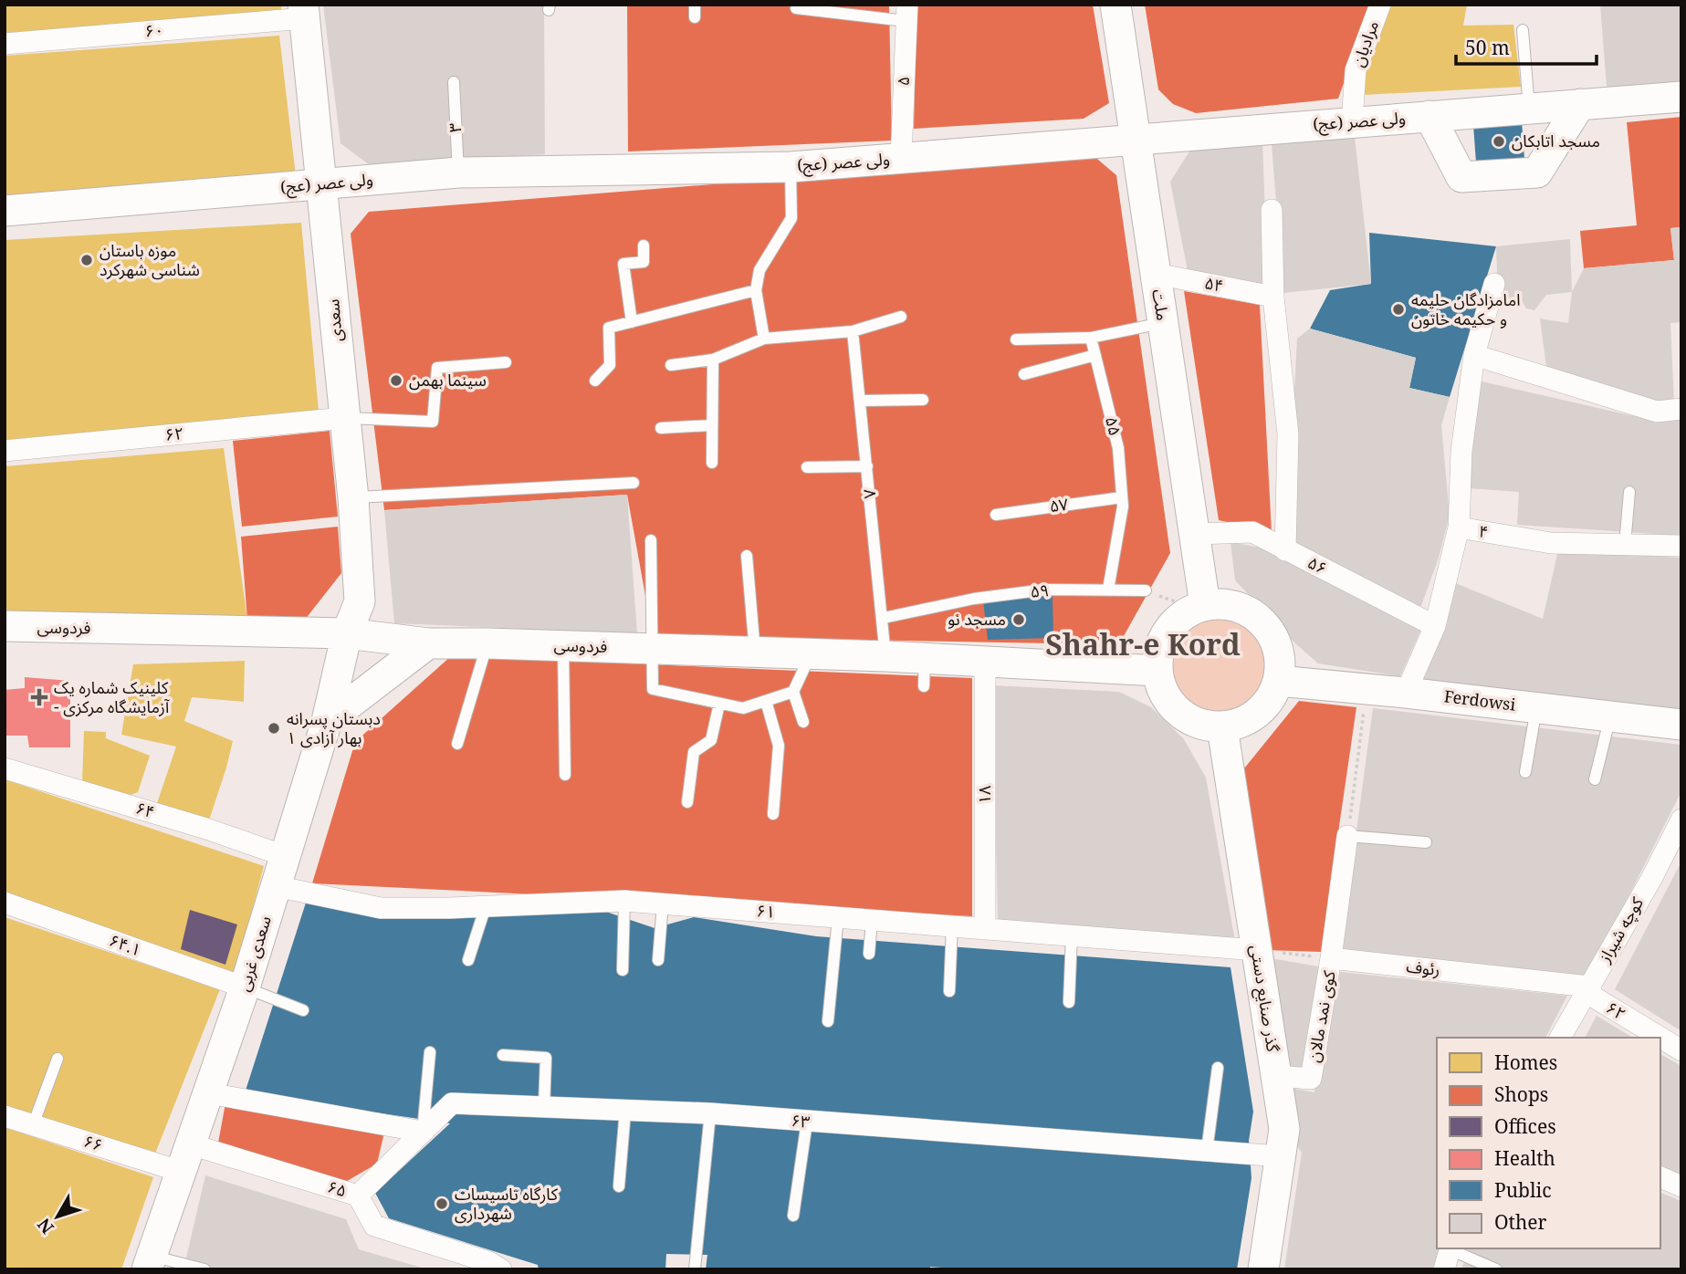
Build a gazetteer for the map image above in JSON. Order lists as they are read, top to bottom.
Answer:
{
  "streets": {
    "main road": [
      "ولی عصر (عج)",
      "ملت",
      "سعدی",
      "فردوسی",
      "Ferdowsi",
      "سعدی غربی",
      "گذر صنایع دستی"
    ],
    "street": [
      "۶۰",
      "مرادیان",
      "۵",
      "۵۴",
      "۶۲",
      "۴",
      "۵۶",
      "۱۸",
      "۶۴",
      "۶۱",
      "کوچه شیراز",
      "۶۴.۱",
      "رئوف",
      "کوی نمد مالان",
      "۶۳",
      "۶۶",
      "۶۵"
    ],
    "lane": [
      "۳",
      "۵۵",
      "۷",
      "۵۷",
      "۵۹"
    ]
  },
  "crossings": [
    ["۶۰", "سعدی"],
    ["مرادیان", "ولی عصر (عج)"],
    ["۵", "ولی عصر (عج)"],
    ["ولی عصر (عج)", "۳"],
    ["ولی عصر (عج)", "ملت"],
    ["ولی عصر (عج)", "سعدی"],
    ["۵۴", "ملت"],
    ["ملت", "۵۶"],
    ["ملت", "فردوسی"],
    ["ملت", "Ferdowsi"],
    ["ملت", "گذر صنایع دستی"],
    ["سعدی", "۶۲"],
    ["سعدی", "فردوسی"],
    ["سعدی", "سعدی غربی"],
    ["۵۵", "۵۷"],
    ["۵۵", "۵۹"],
    ["۶۲", "کوچه شیراز"],
    ["۶۲", "رئوف"],
    ["۷", "۵۹"],
    ["۷", "فردوسی"],
    ["۴", "۵۶"],
    ["۴", "Ferdowsi"],
    ["فردوسی", "Ferdowsi"],
    ["فردوسی", "۱۸"],
    ["فردوسی", "سعدی غربی"],
    ["فردوسی", "گذر صنایع دستی"],
    ["Ferdowsi", "گذر صنایع دستی"],
    ["۱۸", "۶۱"],
    ["۶۴", "سعدی غربی"],
    ["۶۱", "سعدی غربی"],
    ["۶۱", "گذر صنایع دستی"],
    ["کوچه شیراز", "رئوف"],
    ["۶۴.۱", "سعدی غربی"],
    ["سعدی غربی", "۶۶"],
    ["سعدی غربی", "۶۵"],
    ["رئوف", "کوی نمد مالان"],
    ["گذر صنایع دستی", "کوی نمد مالان"],
    ["گذر صنایع دستی", "۶۳"],
    ["۶۳", "۶۵"],
    ["۶۶", "۶۵"]
  ],
  "districts": ["Shahr-e Kord"],
  "places": {
    "other": [
      "مسجد اتابکان",
      "موزه باستان شناسی شهرکرد",
      "امامزادگان حلیمه و حکیمه خاتون",
      "سینما بهمن",
      "مسجد نو",
      "دبستان پسرانه بهار آزادی ۱",
      "کارگاه تاسیسات شهرداری"
    ],
    "health": ["کلینیک شماره یک - آزمایشگاه مرکزی"]
  },
  "legend": [
    "Homes",
    "Shops",
    "Offices",
    "Health",
    "Public",
    "Other"
  ],
  "scale_bar": "50 m",
  "north": "bottom left"
}
